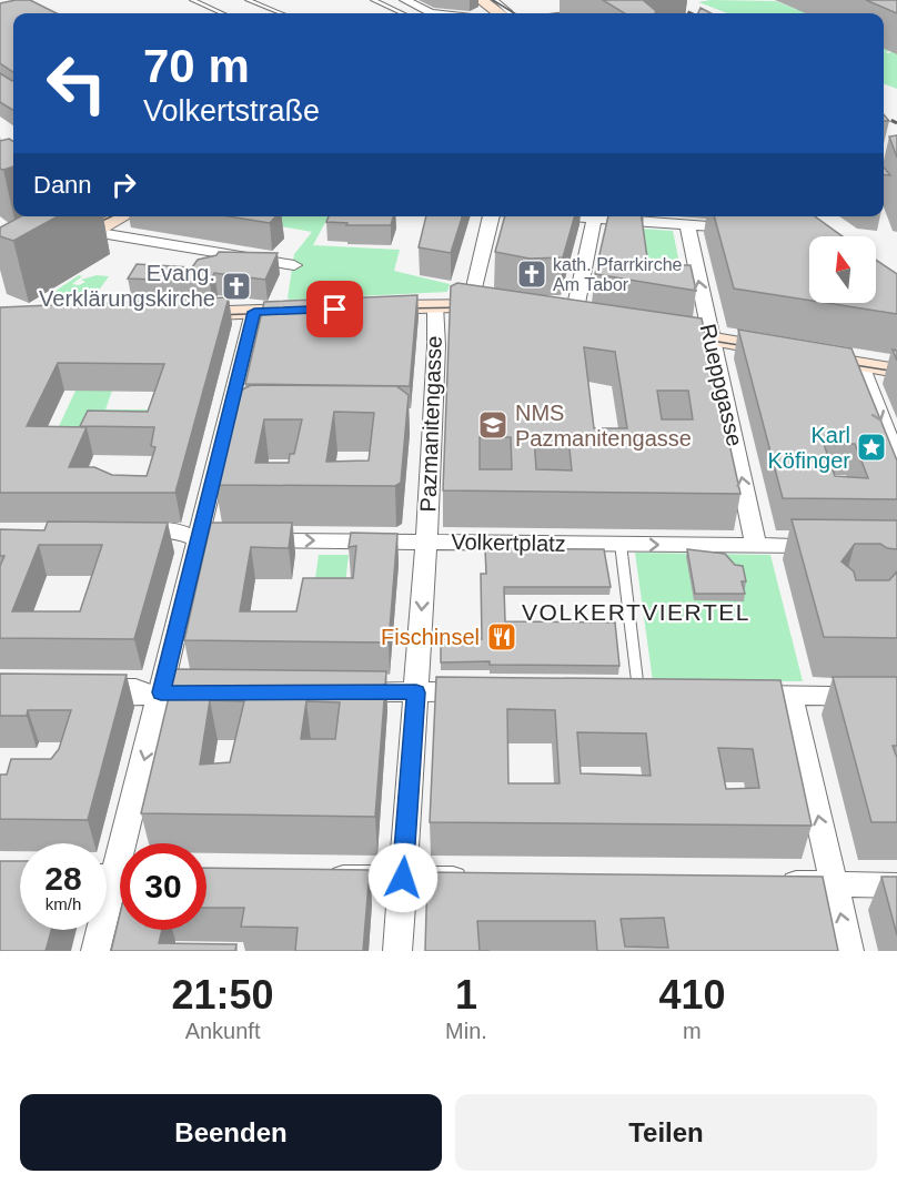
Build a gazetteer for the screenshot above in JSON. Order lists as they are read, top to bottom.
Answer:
{
  "streets": {
    "street": ["Rueppgasse", "Pazmanitengasse", "Volkertplatz"]
  },
  "crossings": [
    ["Rueppgasse", "Volkertplatz"],
    ["Pazmanitengasse", "Volkertplatz"]
  ],
  "one_way": ["Rueppgasse"],
  "districts": ["VOLKERTVIERTEL"],
  "places": {
    "church": ["kath. Pfarrkirche Am Tabor", "Evang. Verklärungskirche"],
    "school or university": ["NMS Pazmanitengasse"],
    "place": ["Karl Köfinger"],
    "restaurant": ["Fischinsel"]
  },
  "north": "top",
  "page": {
    "turn": ["70 m", "Volkertstraße"],
    "then": "Dann",
    "speed": "28 km/h",
    "limit": "30",
    "eta": [
      "21:50",
      "Ankunft",
      "1",
      "Min.",
      "410",
      "m"
    ],
    "buttons": ["Beenden", "Teilen"]
  }
}
